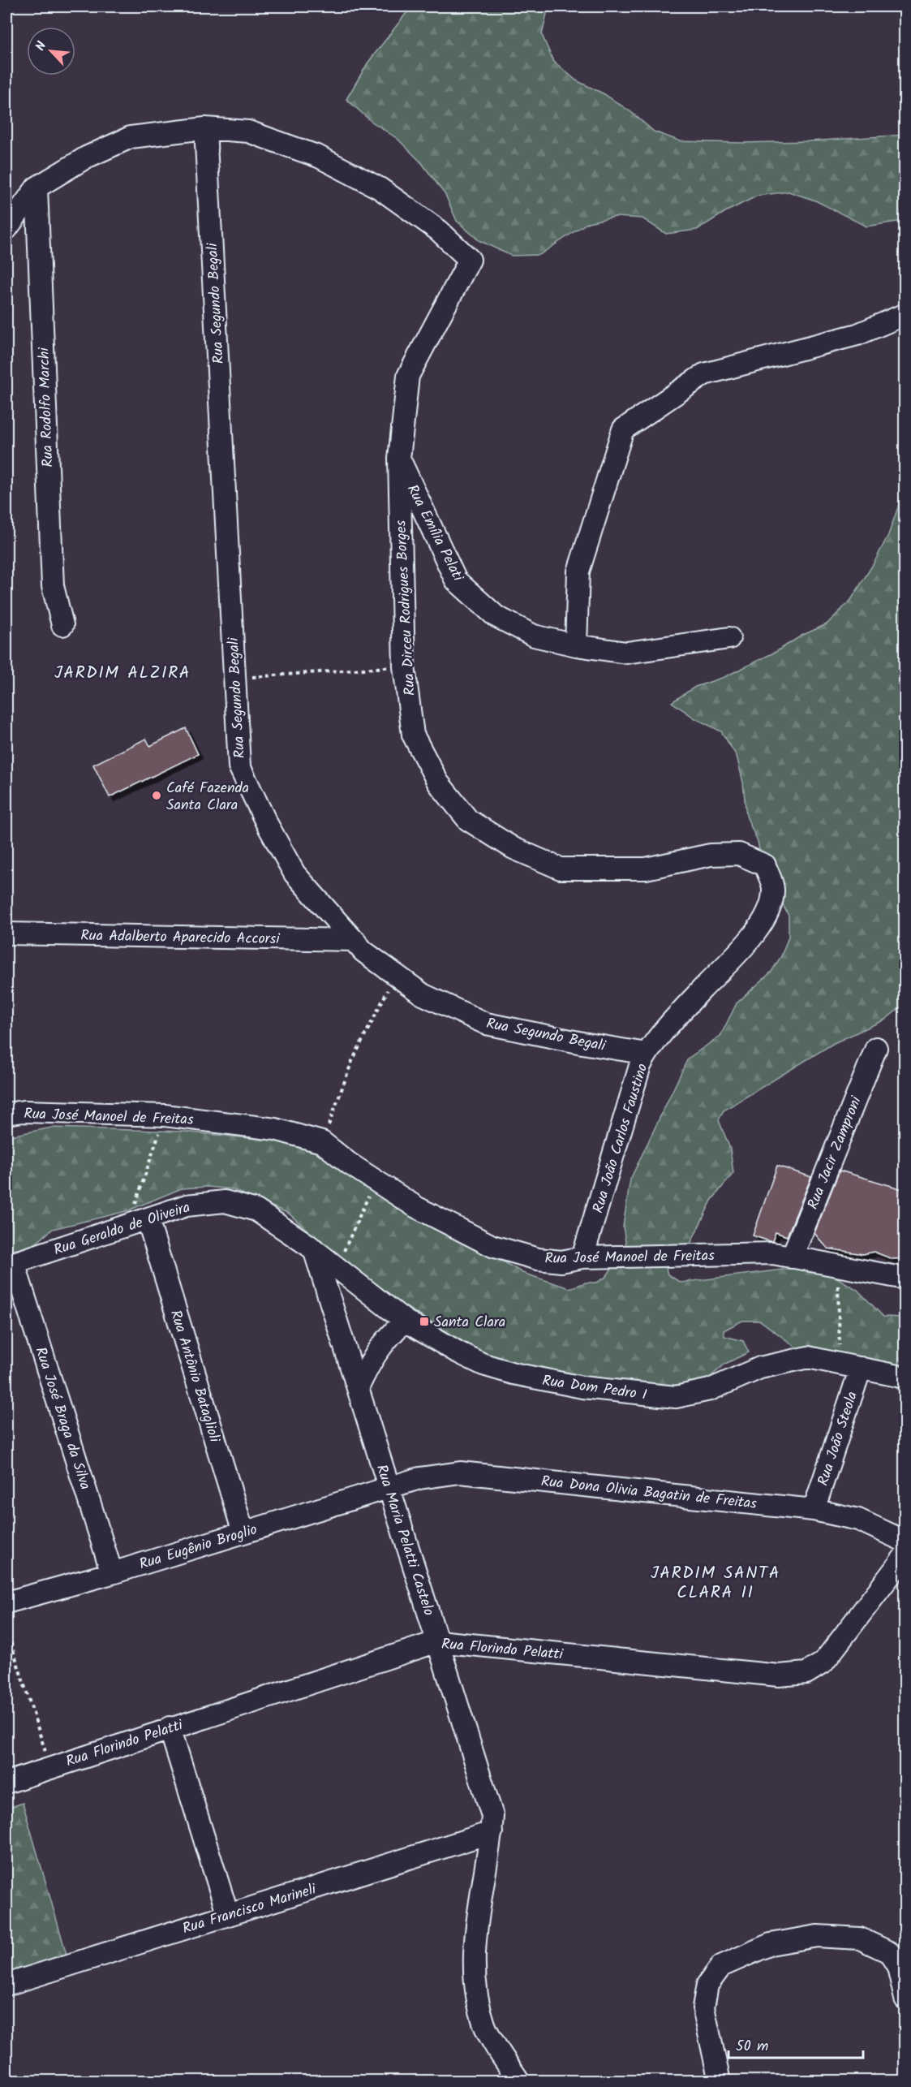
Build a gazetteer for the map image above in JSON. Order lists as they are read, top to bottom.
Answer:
{
  "streets": {
    "street": [
      "Rua Segundo Begali",
      "Rua Rodolfo Marchi",
      "Rua Emília Pelati",
      "Rua Dirceu Rodrigues Borges",
      "Rua Adalberto Aparecido Accorsi",
      "Rua José Manoel de Freitas",
      "Rua João Carlos Faustino",
      "Rua Jacir Zamproni",
      "Rua Geraldo de Oliveira",
      "Rua Antônio Bataglioli",
      "Rua Dom Pedro I",
      "Rua José Braga da Silva",
      "Rua João Steola",
      "Rua Dona Olivia Bagatin de Freitas",
      "Rua Maria Pelatti Castelo",
      "Rua Eugênio Broglio",
      "Rua Florindo Pelatti",
      "Rua Francisco Marineli"
    ]
  },
  "crossings": [
    ["Rua Segundo Begali", "Rua Dirceu Rodrigues Borges"],
    ["Rua Segundo Begali", "Rua Adalberto Aparecido Accorsi"],
    ["Rua Segundo Begali", "Rua João Carlos Faustino"],
    ["Rua Emília Pelati", "Rua Dirceu Rodrigues Borges"],
    ["Rua Dirceu Rodrigues Borges", "Rua João Carlos Faustino"],
    ["Rua José Manoel de Freitas", "Rua João Carlos Faustino"],
    ["Rua José Manoel de Freitas", "Rua Jacir Zamproni"],
    ["Rua Geraldo de Oliveira", "Rua Antônio Bataglioli"],
    ["Rua Geraldo de Oliveira", "Rua Dom Pedro I"],
    ["Rua Geraldo de Oliveira", "Rua José Braga da Silva"],
    ["Rua Geraldo de Oliveira", "Rua Maria Pelatti Castelo"],
    ["Rua Antônio Bataglioli", "Rua Eugênio Broglio"],
    ["Rua Dom Pedro I", "Rua João Steola"],
    ["Rua Dom Pedro I", "Rua Maria Pelatti Castelo"],
    ["Rua José Braga da Silva", "Rua Eugênio Broglio"],
    ["Rua João Steola", "Rua Dona Olivia Bagatin de Freitas"],
    ["Rua Dona Olivia Bagatin de Freitas", "Rua Maria Pelatti Castelo"],
    ["Rua Dona Olivia Bagatin de Freitas", "Rua Eugênio Broglio"],
    ["Rua Maria Pelatti Castelo", "Rua Eugênio Broglio"],
    ["Rua Maria Pelatti Castelo", "Rua Florindo Pelatti"],
    ["Rua Maria Pelatti Castelo", "Rua Francisco Marineli"]
  ],
  "districts": ["JARDIM ALZIRA", "JARDIM SANTA CLARA II"],
  "places": {
    "other": ["Café Fazenda Santa Clara"],
    "transit": ["Santa Clara"]
  },
  "scale_bar": "50 m",
  "north": "top left"
}
